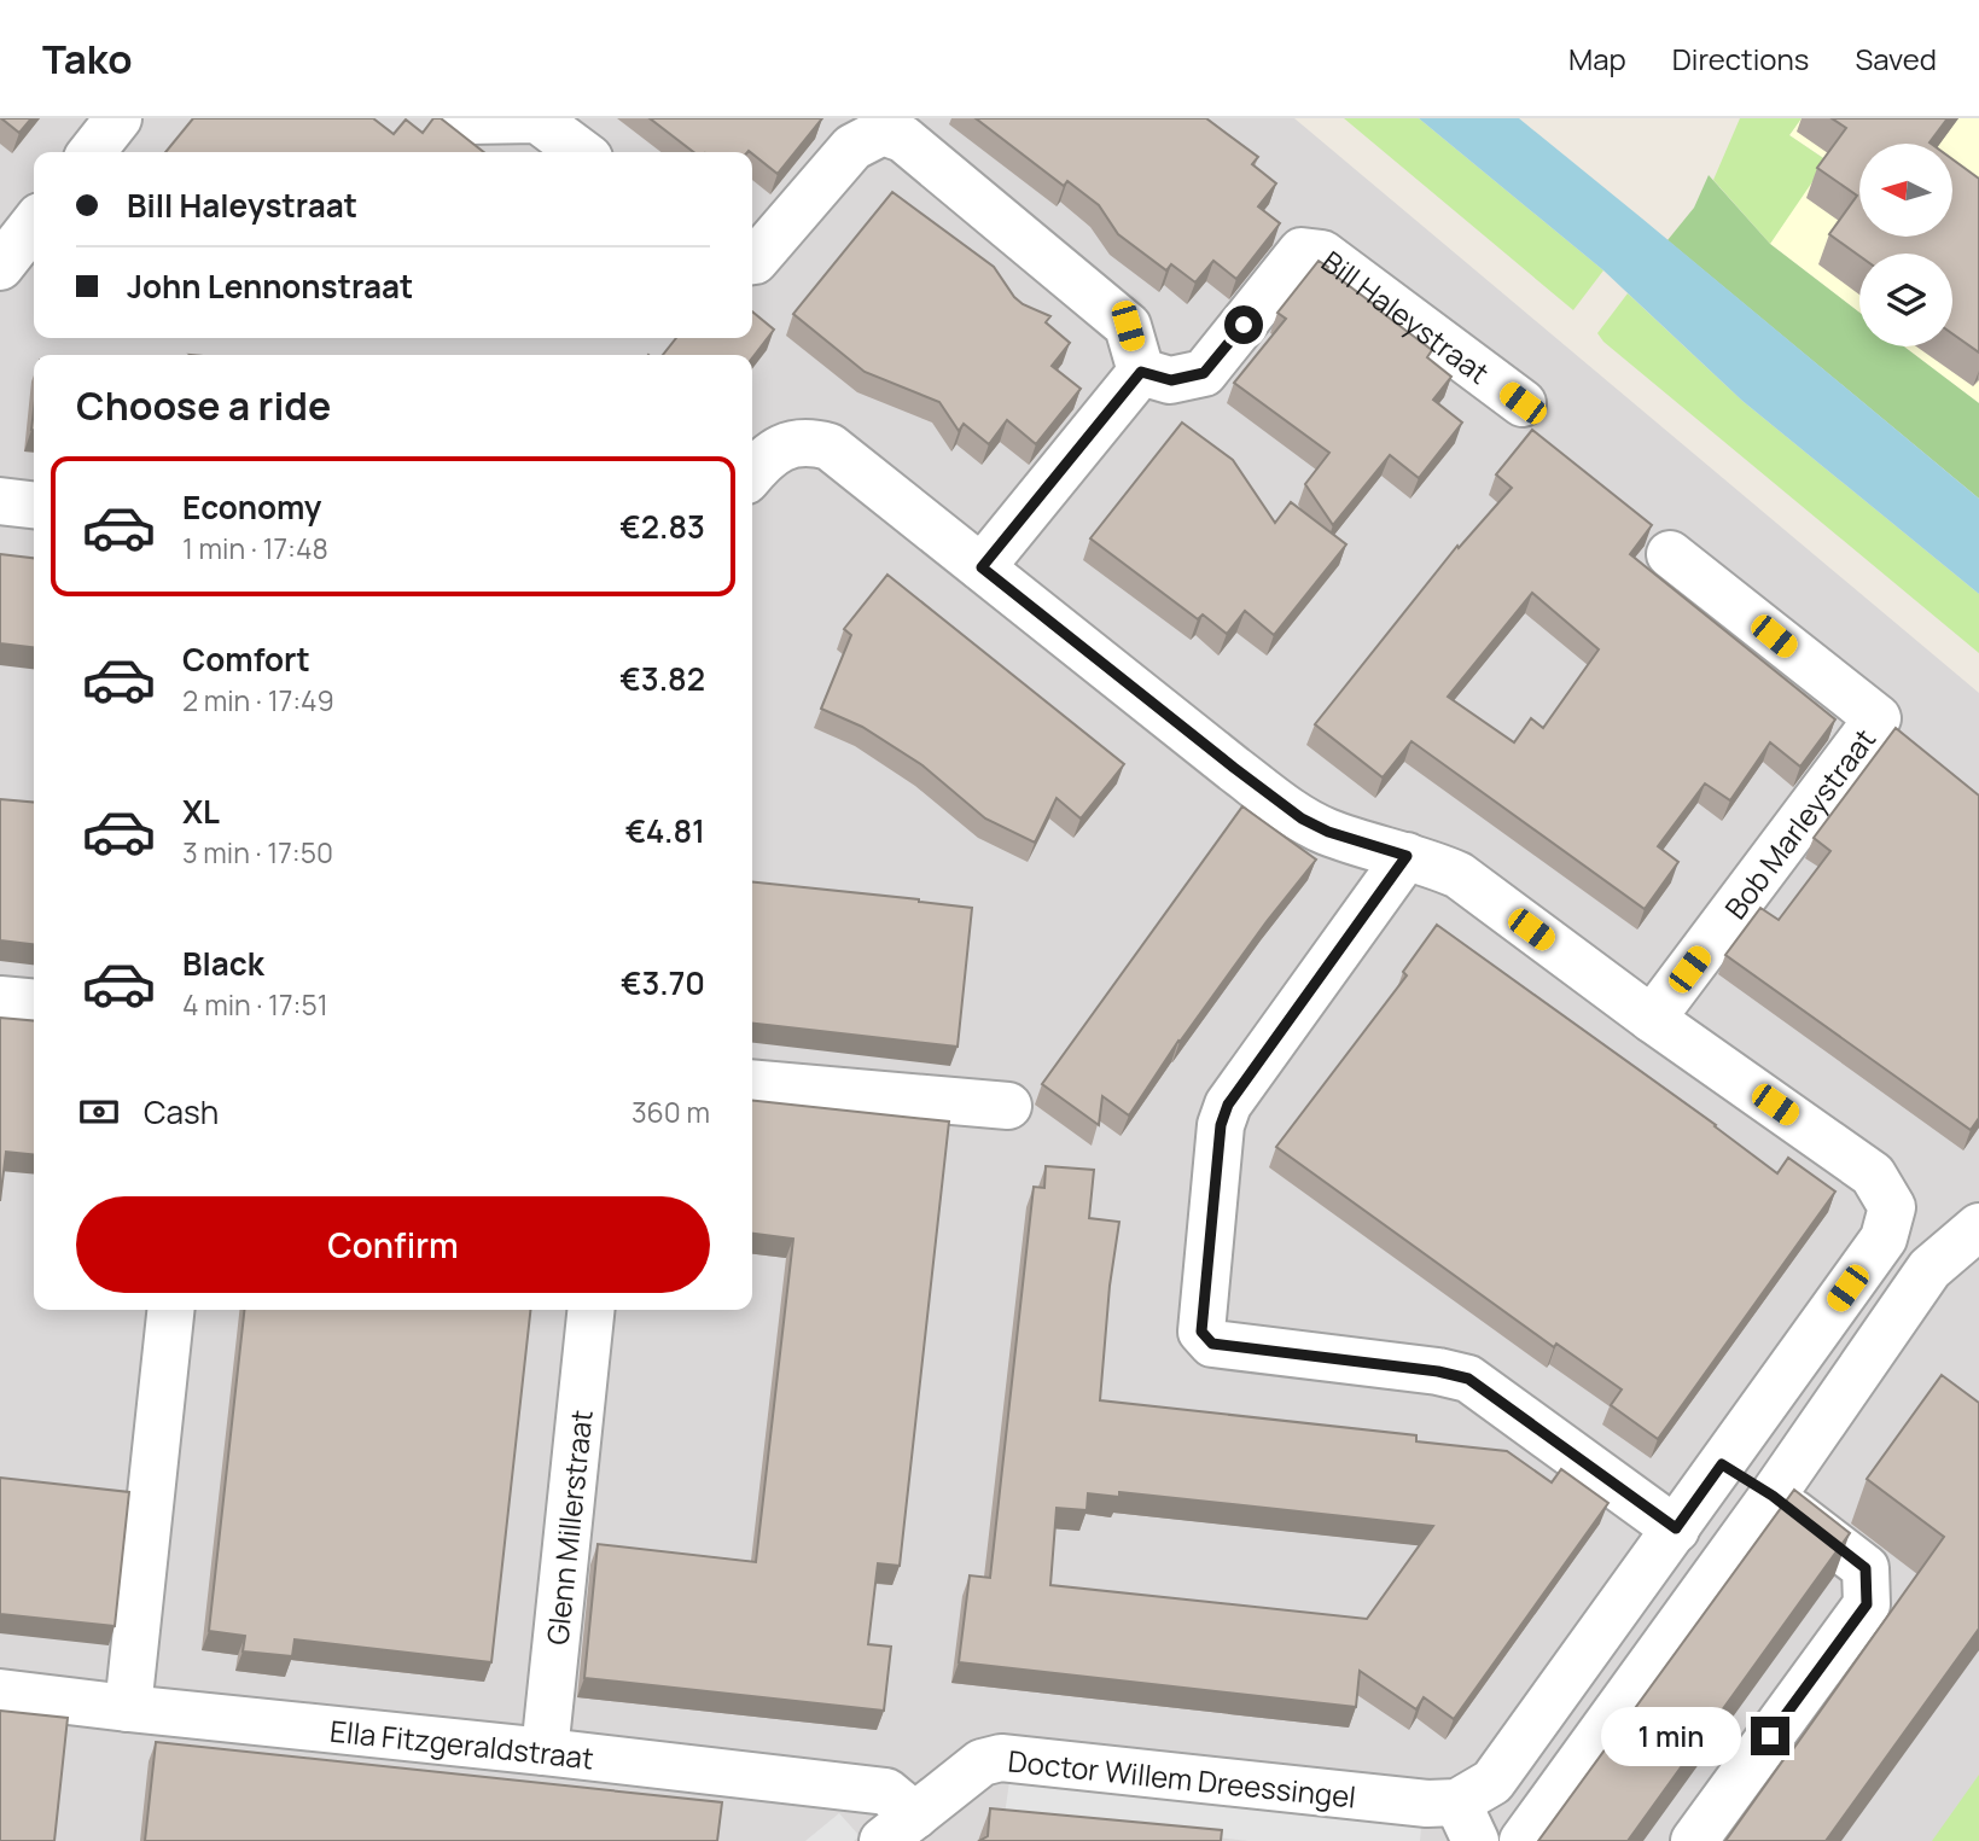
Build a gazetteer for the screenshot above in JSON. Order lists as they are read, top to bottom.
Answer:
{
  "streets": {
    "street": [
      "Bill Haleystraat",
      "Bob Marleystraat",
      "Glenn Millerstraat",
      "Ella Fitzgeraldstraat",
      "Doctor Willem Dreessingel"
    ]
  },
  "crossings": [
    ["Bob Marleystraat", "Doctor Willem Dreessingel"],
    ["Glenn Millerstraat", "Ella Fitzgeraldstraat"],
    ["Ella Fitzgeraldstraat", "Doctor Willem Dreessingel"]
  ],
  "north": "left",
  "page": {
    "header": "Tako",
    "nav": ["Map", "Directions", "Saved"],
    "banner": ["Bill Haleystraat", "John Lennonstraat"],
    "heading": "Choose a ride",
    "list": [
      {
        "name": "Economy",
        "note": "1 min · 17:48",
        "value": "€2.83"
      },
      {
        "name": "Comfort",
        "note": "2 min · 17:49",
        "value": "€3.82"
      },
      {
        "name": "XL",
        "note": "3 min · 17:50",
        "value": "€4.81"
      },
      {
        "name": "Black",
        "note": "4 min · 17:51",
        "value": "€3.70"
      }
    ],
    "pay": ["Cash", "360 m"],
    "buttons": "Confirm",
    "bubble": "1 min"
  }
}
